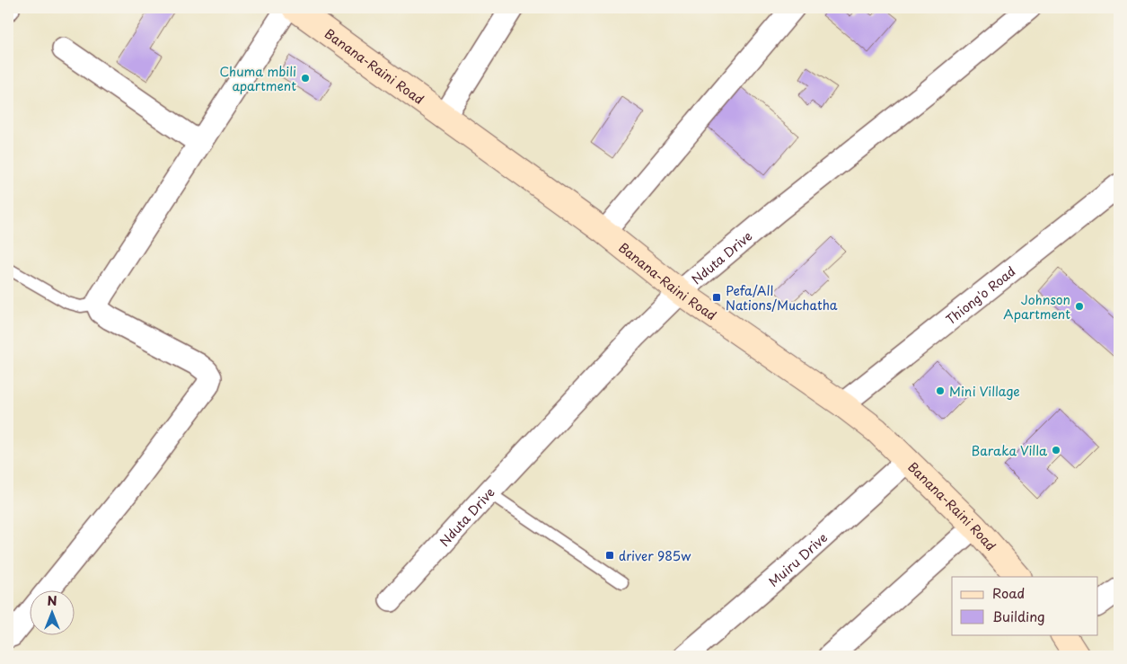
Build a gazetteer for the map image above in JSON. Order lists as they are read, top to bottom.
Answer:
{
  "streets": {
    "main road": ["Banana-Raini Road"],
    "street": ["Nduta Drive", "Thiong'o Road", "Muiru Drive"]
  },
  "crossings": [
    ["Banana-Raini Road", "Nduta Drive"],
    ["Banana-Raini Road", "Thiong'o Road"],
    ["Banana-Raini Road", "Muiru Drive"]
  ],
  "places": {
    "other": [
      "Chuma mbili apartment",
      "Johnson Apartment",
      "Mini Village",
      "Baraka Villa"
    ],
    "transit": ["Pefa/All Nations/Muchatha", "driver 985w"]
  },
  "legend": ["Road", "Building"],
  "north": "top"
}
